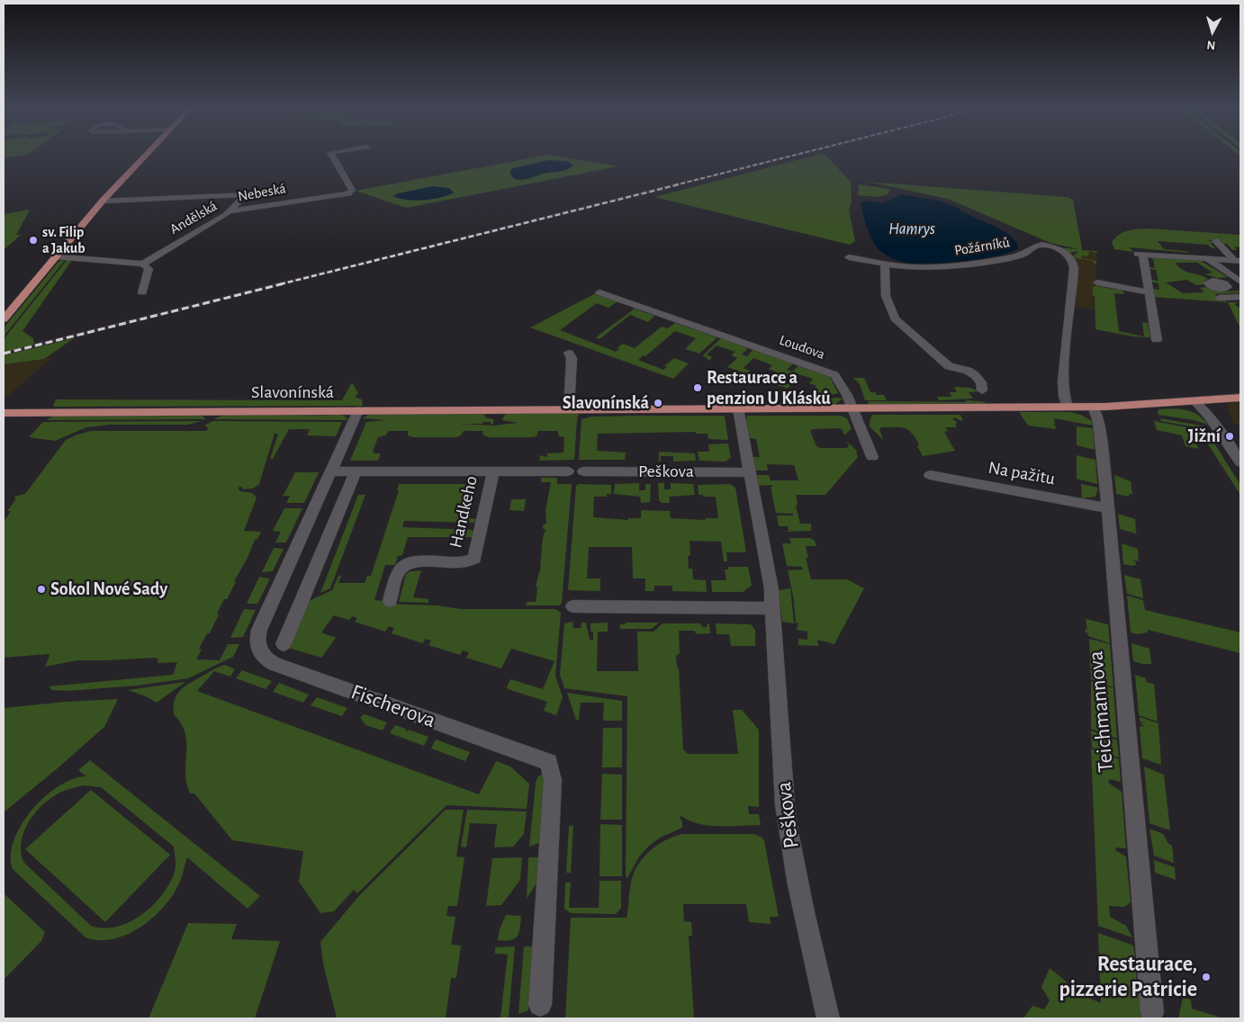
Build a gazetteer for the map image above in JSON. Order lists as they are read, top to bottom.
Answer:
{
  "streets": {
    "main road": ["Slavonínská"],
    "street": [
      "Nebeská",
      "Andělská",
      "Požárníků",
      "Loudova",
      "Peškova",
      "Na pažitu",
      "Handkeho",
      "Fischerova",
      "Teichmannova"
    ]
  },
  "crossings": [
    ["Nebeská", "Andělská"],
    ["Požárníků", "Slavonínská"],
    ["Loudova", "Slavonínská"],
    ["Slavonínská", "Peškova"],
    ["Slavonínská", "Fischerova"],
    ["Na pažitu", "Teichmannova"],
    ["Handkeho", "Fischerova"]
  ],
  "water": ["Hamrys"],
  "places": [
    "sv. Filip a Jakub",
    "Restaurace a penzion U Klásků",
    "Slavonínská",
    "Jižní",
    "Sokol Nové Sady",
    "Restaurace, pizzerie Patricie"
  ],
  "north": "bottom"
}
